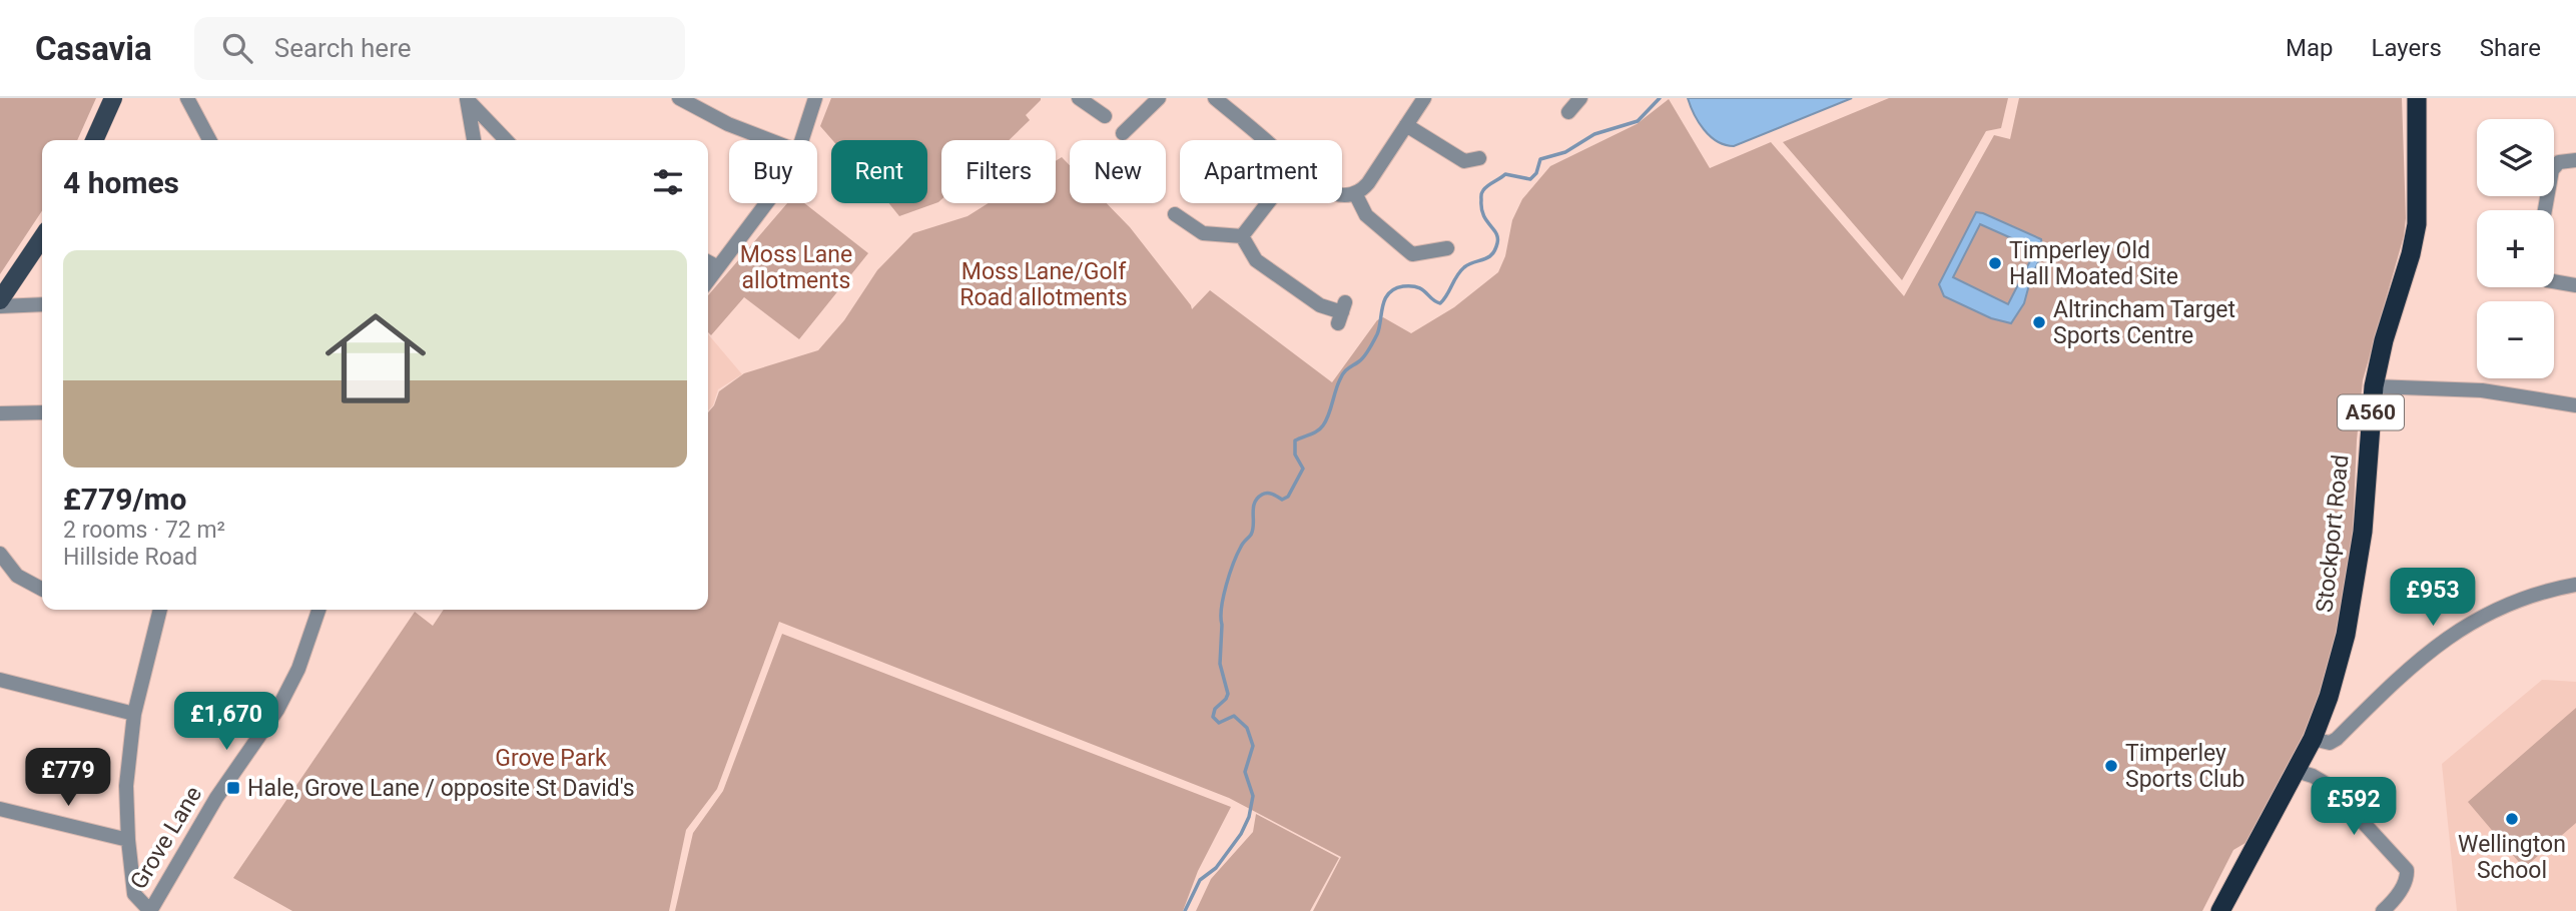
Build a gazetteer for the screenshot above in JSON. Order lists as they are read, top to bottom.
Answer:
{
  "streets": {
    "highway": ["A560", "Stockport Road"],
    "street": ["Grove Lane"]
  },
  "parks": ["Moss Lane allotments", "Moss Lane/Golf Road allotments", "Grove Park"],
  "places": {
    "other": [
      "Timperley Old Hall Moated Site",
      "Altrincham Target Sports Centre",
      "Timperley Sports Club",
      "Wellington School"
    ],
    "transit": ["Hale, Grove Lane / opposite St David's"]
  },
  "page": {
    "header": "Casavia",
    "search": "Search here",
    "nav": ["Map", "Layers", "Share"],
    "map_buttons": ["+", "−"],
    "chip": [
      "Buy",
      "Rent",
      "Filters",
      "New",
      "Apartment"
    ],
    "heading": "4 homes",
    "list": [
      {
        "name": "£779/mo",
        "note": "2 rooms · 72 m² · Hillside Road"
      }
    ],
    "price": [
      "£953",
      "£1,670",
      "£779",
      "£592"
    ]
  }
}
